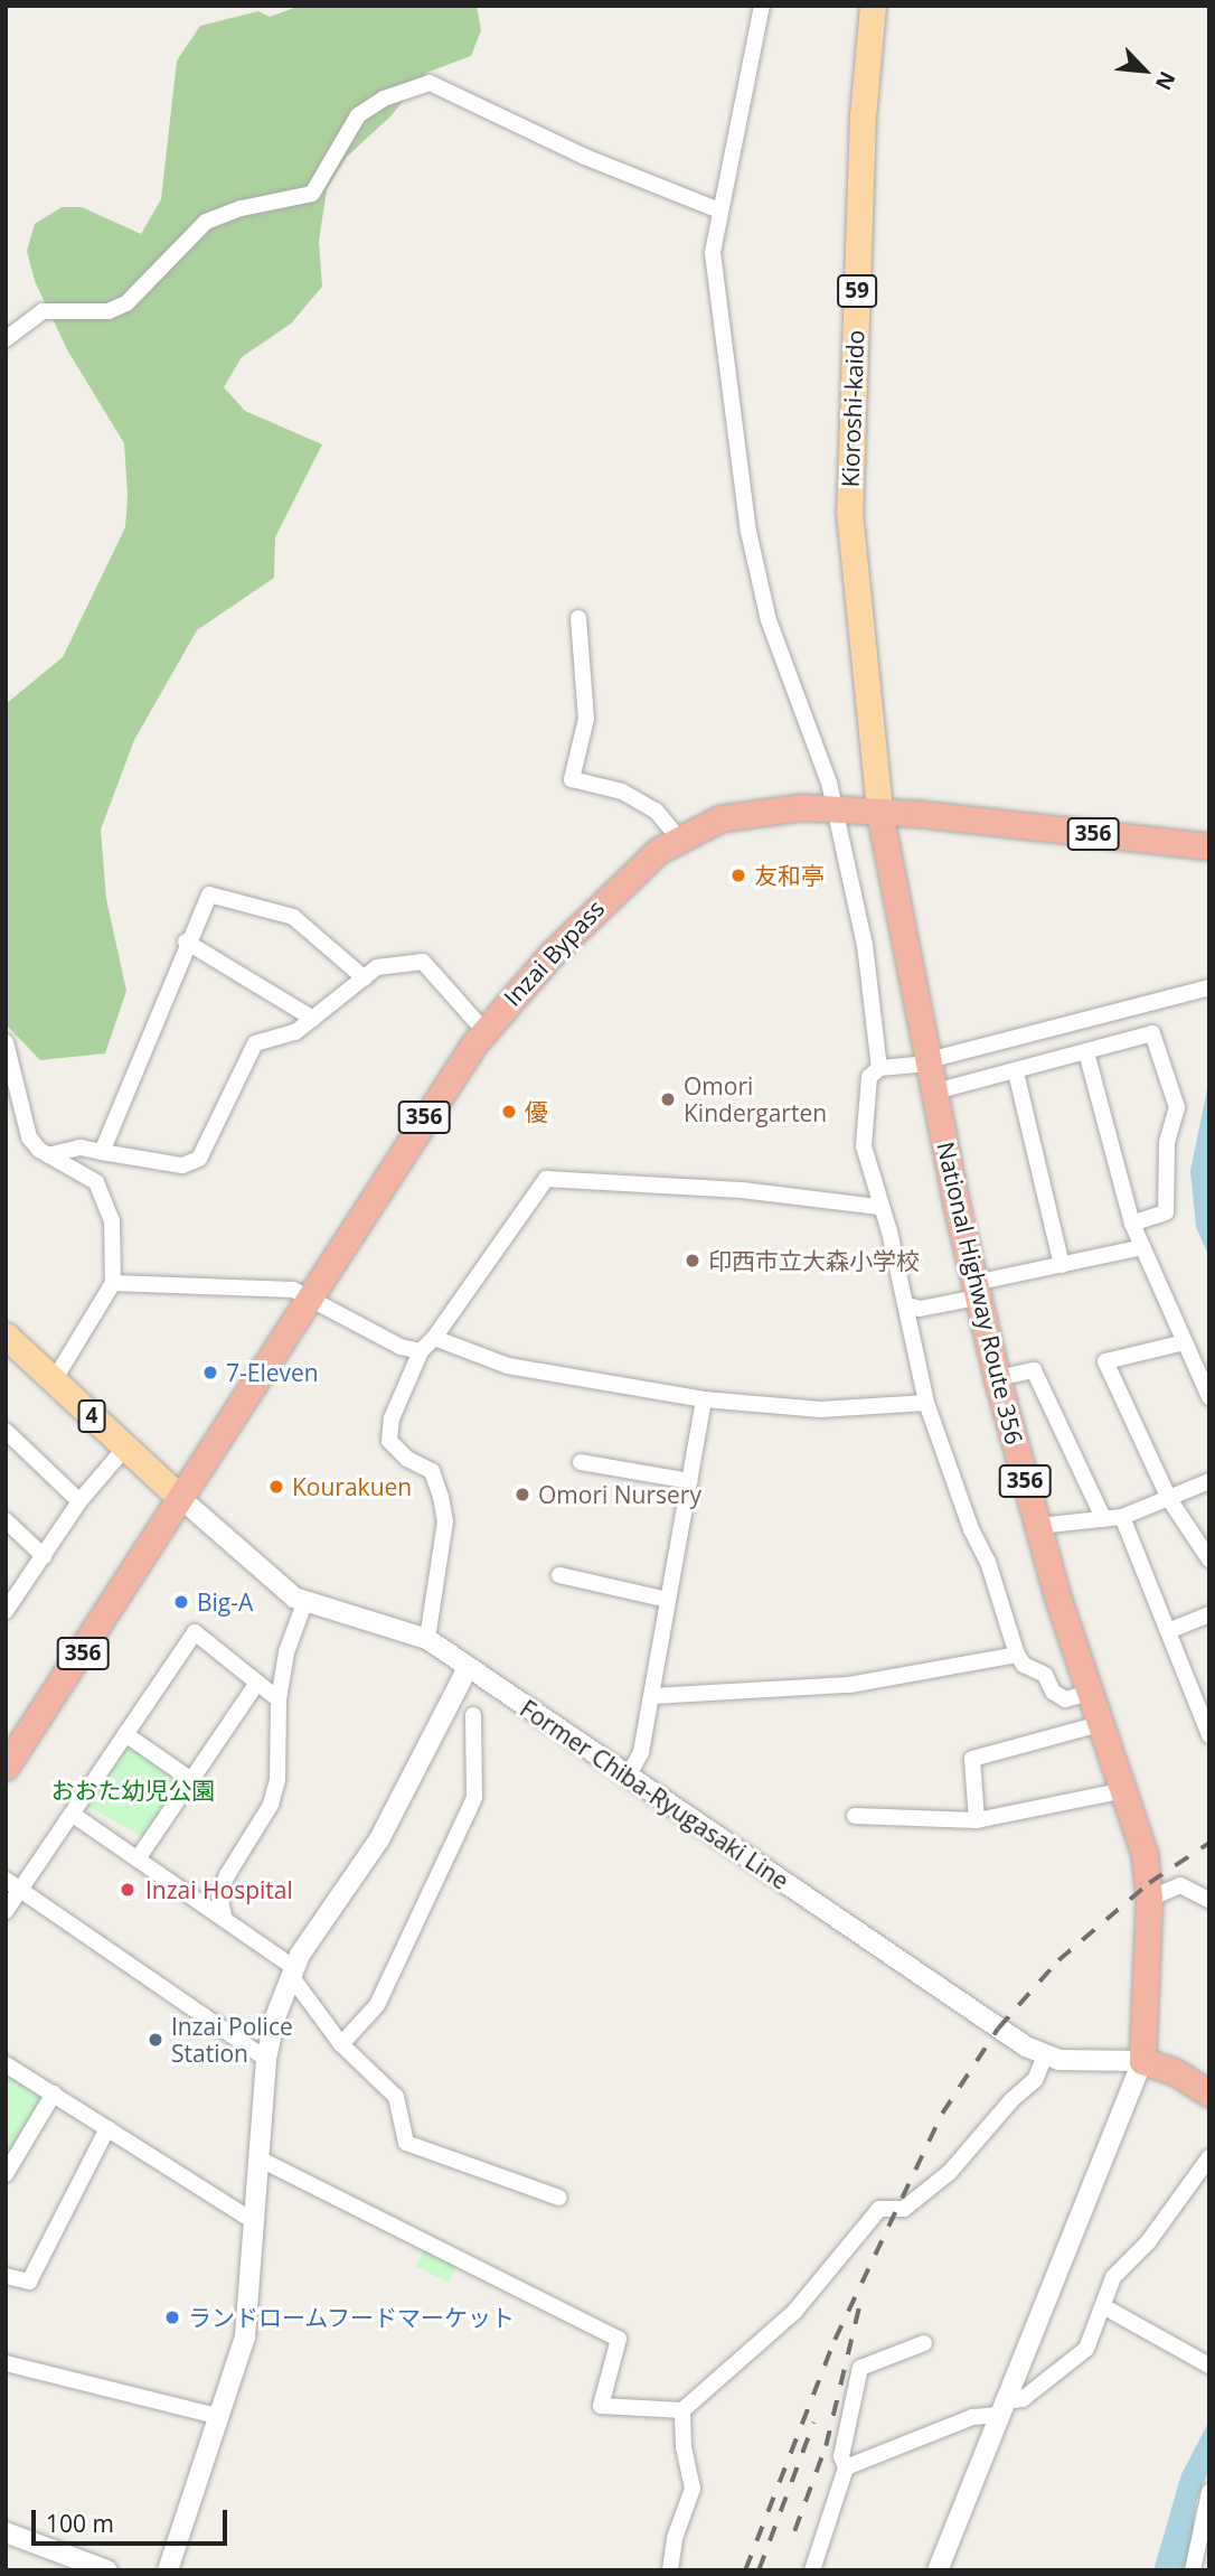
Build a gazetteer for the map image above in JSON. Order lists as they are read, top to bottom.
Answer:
{
  "streets": {
    "highway": ["356", "Inzai Bypass", "National Highway Route 356"],
    "main road": ["59", "Kioroshi-kaido", "4"],
    "street": ["Former Chiba-Ryugasaki Line"]
  },
  "crossings": [
    ["Kioroshi-kaido", "Inzai Bypass"],
    ["Kioroshi-kaido", "National Highway Route 356"],
    ["Inzai Bypass", "National Highway Route 356"],
    ["Inzai Bypass", "4"],
    ["Inzai Bypass", "Former Chiba-Ryugasaki Line"],
    ["4", "Former Chiba-Ryugasaki Line"]
  ],
  "parks": ["おおた幼児公園"],
  "places": [
    "友和亭",
    "Omori Kindergarten",
    "優",
    "印西市立大森小学校",
    "7-Eleven",
    "Kourakuen",
    "Omori Nursery",
    "Big-A",
    "Inzai Hospital",
    "Inzai Police Station",
    "ランドロームフードマーケット"
  ],
  "scale_bar": "100 m",
  "north": "bottom right"
}
